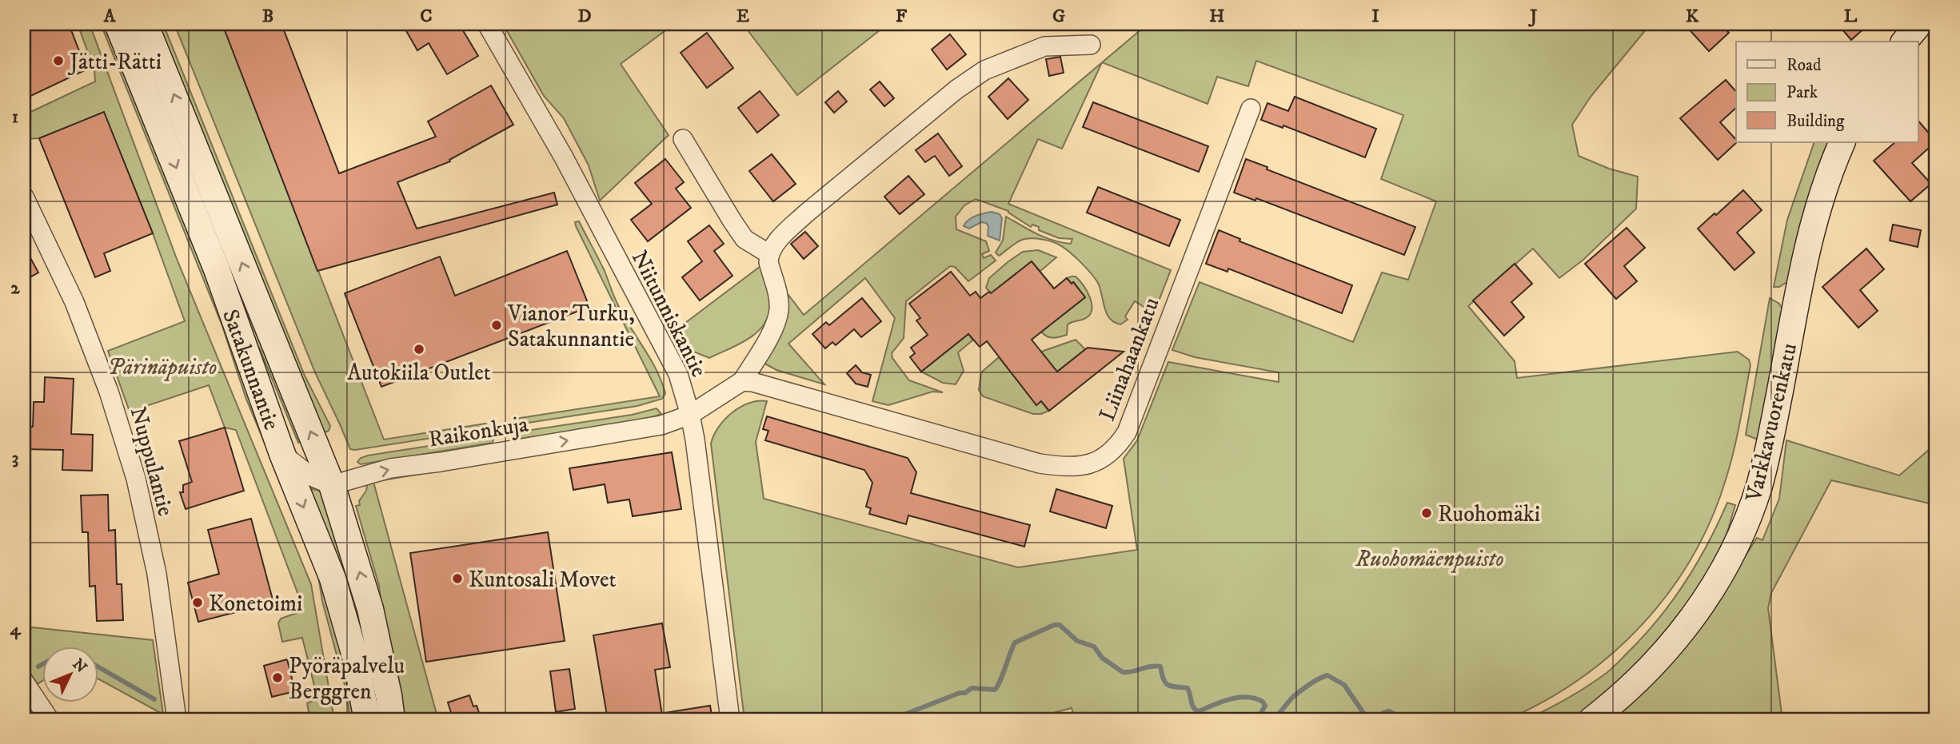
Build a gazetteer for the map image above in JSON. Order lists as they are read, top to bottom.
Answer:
{
  "streets": {
    "main road": ["Satakunnantie", "Varkkavuorenkatu"],
    "street": [
      "Niitunniskantie",
      "Liinahaankatu",
      "Raikonkuja",
      "Nuppulantie"
    ]
  },
  "crossings": [
    ["Niitunniskantie", "Raikonkuja"],
    ["Satakunnantie", "Raikonkuja"]
  ],
  "one_way": ["Raikonkuja"],
  "parks": ["Pärinäpuisto", "Ruohomäenpuisto"],
  "places": [
    "Jätti-Rätti",
    "Vianor Turku, Satakunnantie",
    "Autokiila Outlet",
    "Ruohomäki",
    "Kuntosali Movet",
    "Konetoimi",
    "Pyöräpalvelu Berggren"
  ],
  "legend": ["Road", "Park", "Building"],
  "north": "top right",
  "grid": {
    "columns": [
      "A",
      "B",
      "C",
      "D",
      "E",
      "F",
      "G",
      "H",
      "I",
      "J",
      "K",
      "L"
    ],
    "rows": [
      "1",
      "2",
      "3",
      "4"
    ]
  }
}
